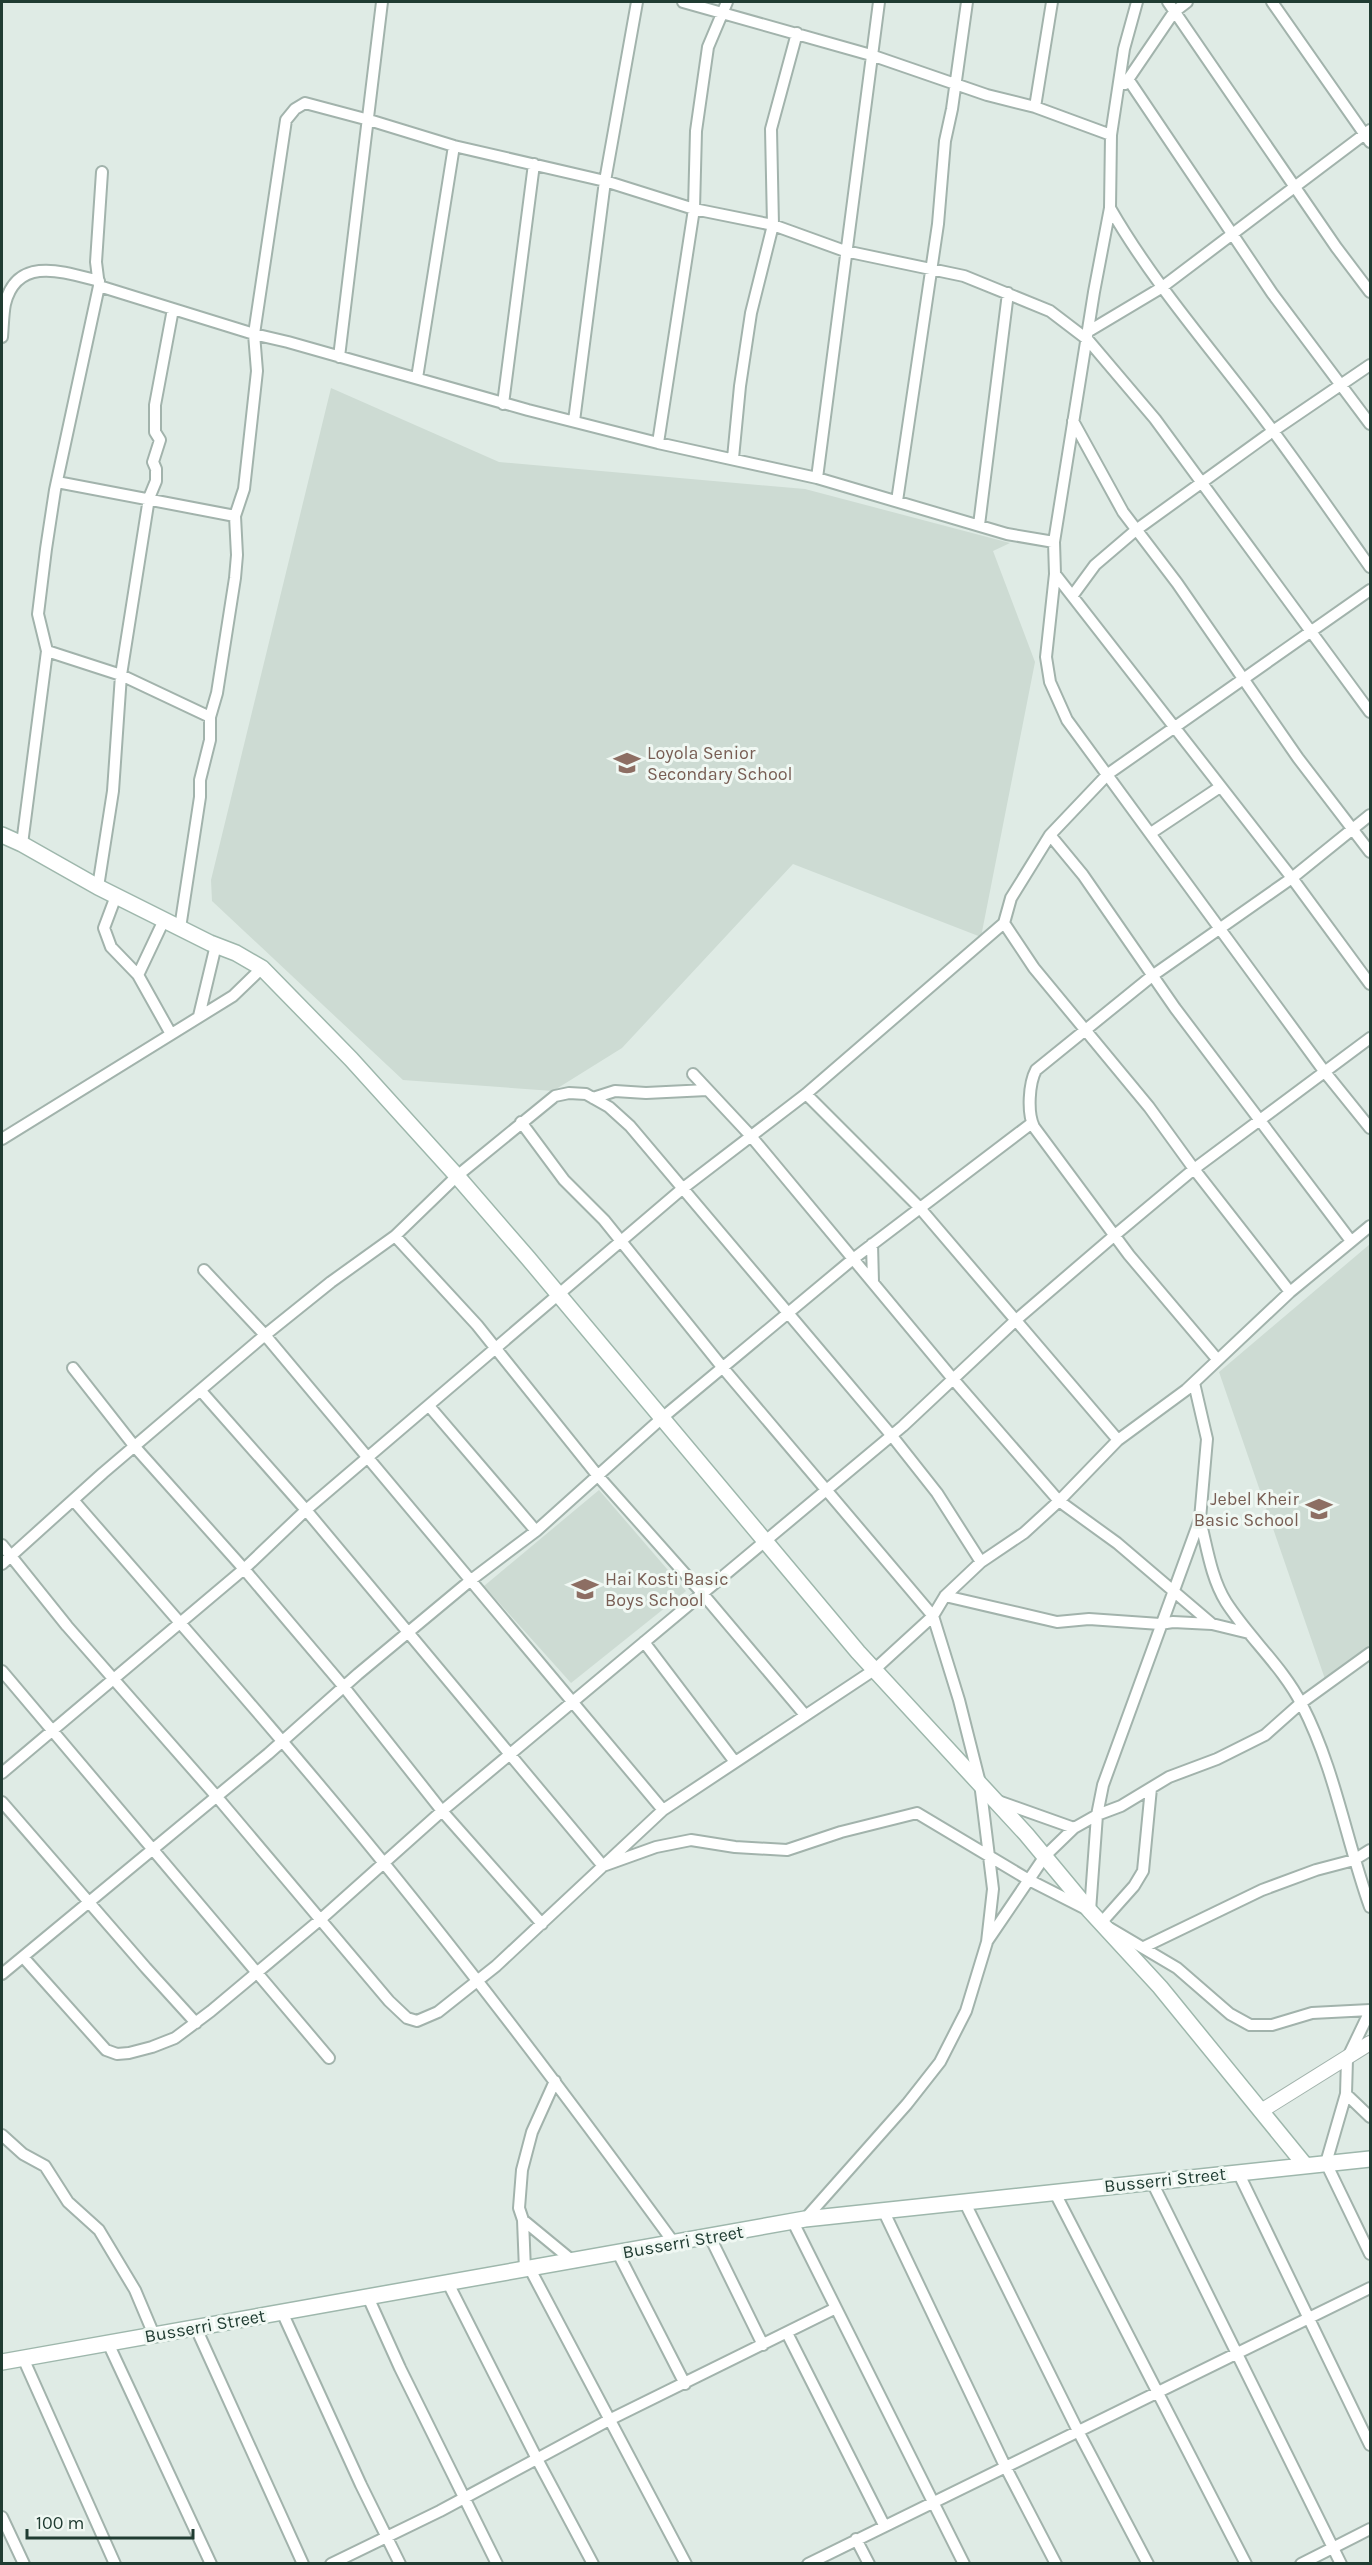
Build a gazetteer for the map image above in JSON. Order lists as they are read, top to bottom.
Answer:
{
  "streets": {
    "main road": ["Busserri Street"]
  },
  "places": {
    "school or university": ["Loyola Senior Secondary School", "Jebel Kheir Basic School", "Hai Kosti Basic Boys School"]
  },
  "scale_bar": "100 m"
}
